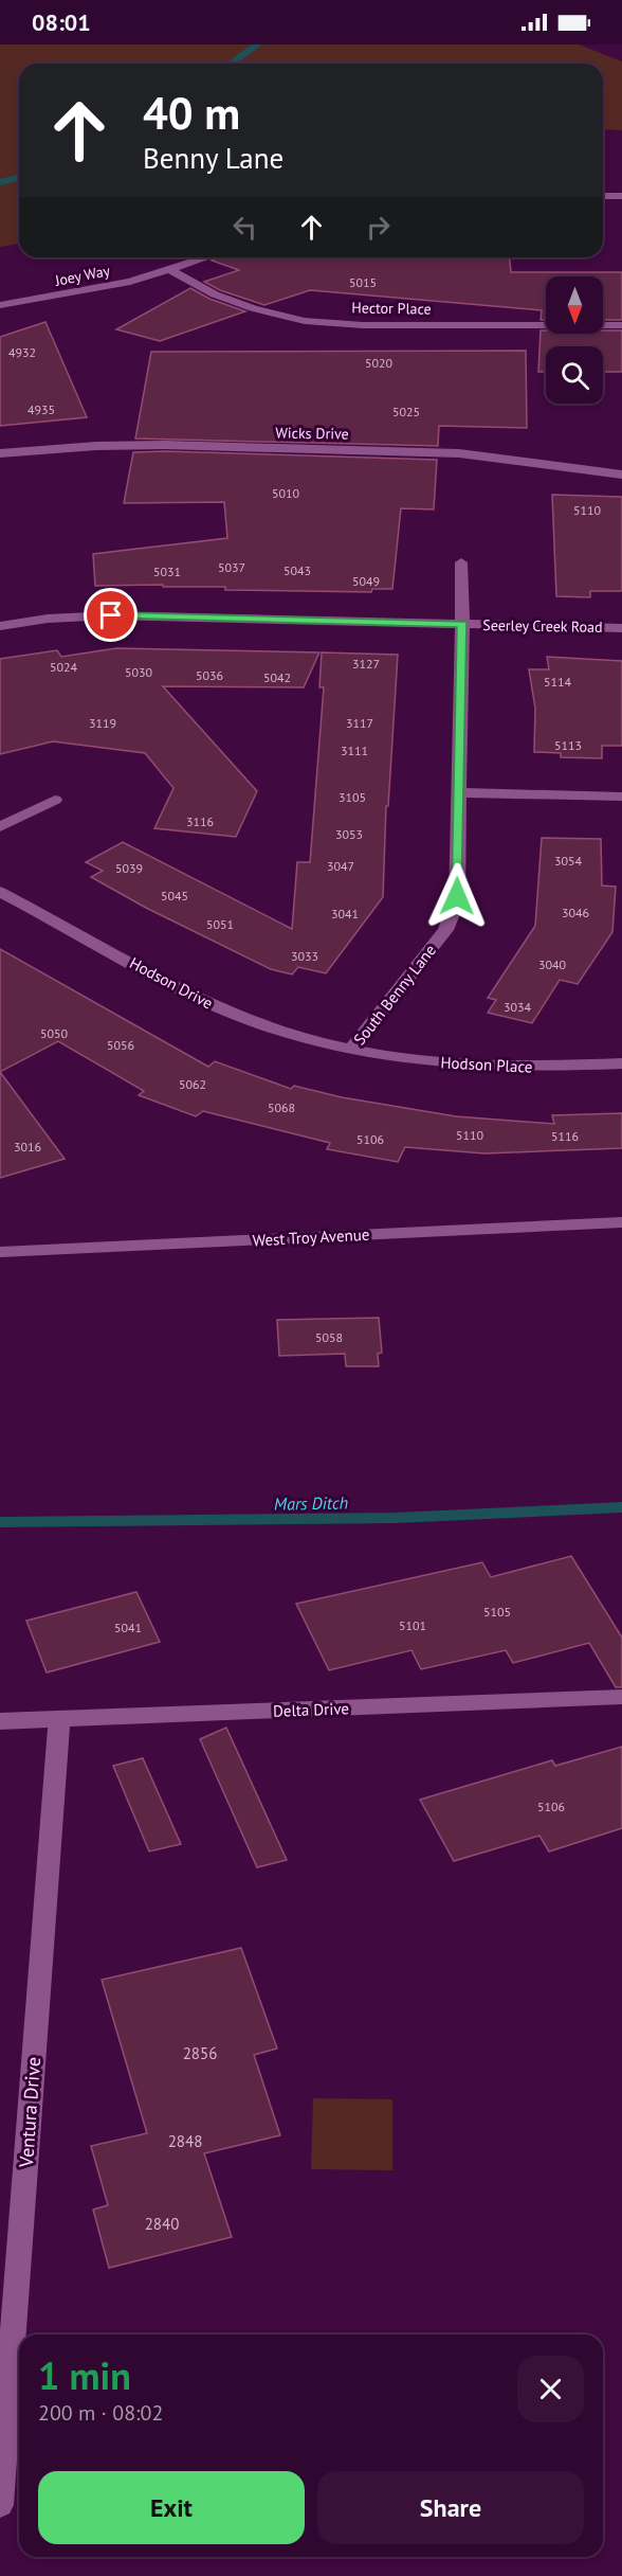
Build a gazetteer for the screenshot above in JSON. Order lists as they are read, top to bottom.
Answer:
{
  "streets": {
    "street": [
      "Joey Way",
      "Hector Place",
      "Wicks Drive",
      "Seerley Creek Road",
      "Hodson Drive",
      "South Benny Lane",
      "Hodson Place",
      "West Troy Avenue",
      "Delta Drive",
      "Ventura Drive"
    ]
  },
  "crossings": [
    ["Joey Way", "Hector Place"],
    ["Seerley Creek Road", "South Benny Lane"],
    ["Hodson Drive", "South Benny Lane"],
    ["Hodson Drive", "Hodson Place"],
    ["South Benny Lane", "Hodson Place"],
    ["Delta Drive", "Ventura Drive"]
  ],
  "water": ["Mars Ditch"],
  "house_numbers": [
    "5015",
    "4932",
    "5020",
    "4935",
    "5025",
    "5010",
    "5110",
    "5037",
    "5043",
    "5031",
    "5049",
    "3127",
    "5024",
    "5030",
    "5036",
    "5042",
    "5114",
    "3119",
    "3117",
    "5113",
    "3111",
    "3105",
    "3116",
    "3053",
    "3054",
    "3047",
    "5039",
    "5045",
    "3046",
    "3041",
    "5051",
    "3033",
    "3040",
    "3034",
    "5050",
    "5056",
    "5062",
    "5068",
    "5110",
    "5116",
    "5106",
    "3016",
    "5058",
    "5105",
    "5101",
    "5041",
    "5106",
    "2856",
    "2848",
    "2840"
  ],
  "north": "bottom",
  "page": {
    "status": "08:01",
    "turn": ["40 m", "Benny Lane"],
    "heading": ["1 min", "200 m · 08:02"],
    "buttons": ["Exit", "Share"]
  }
}
